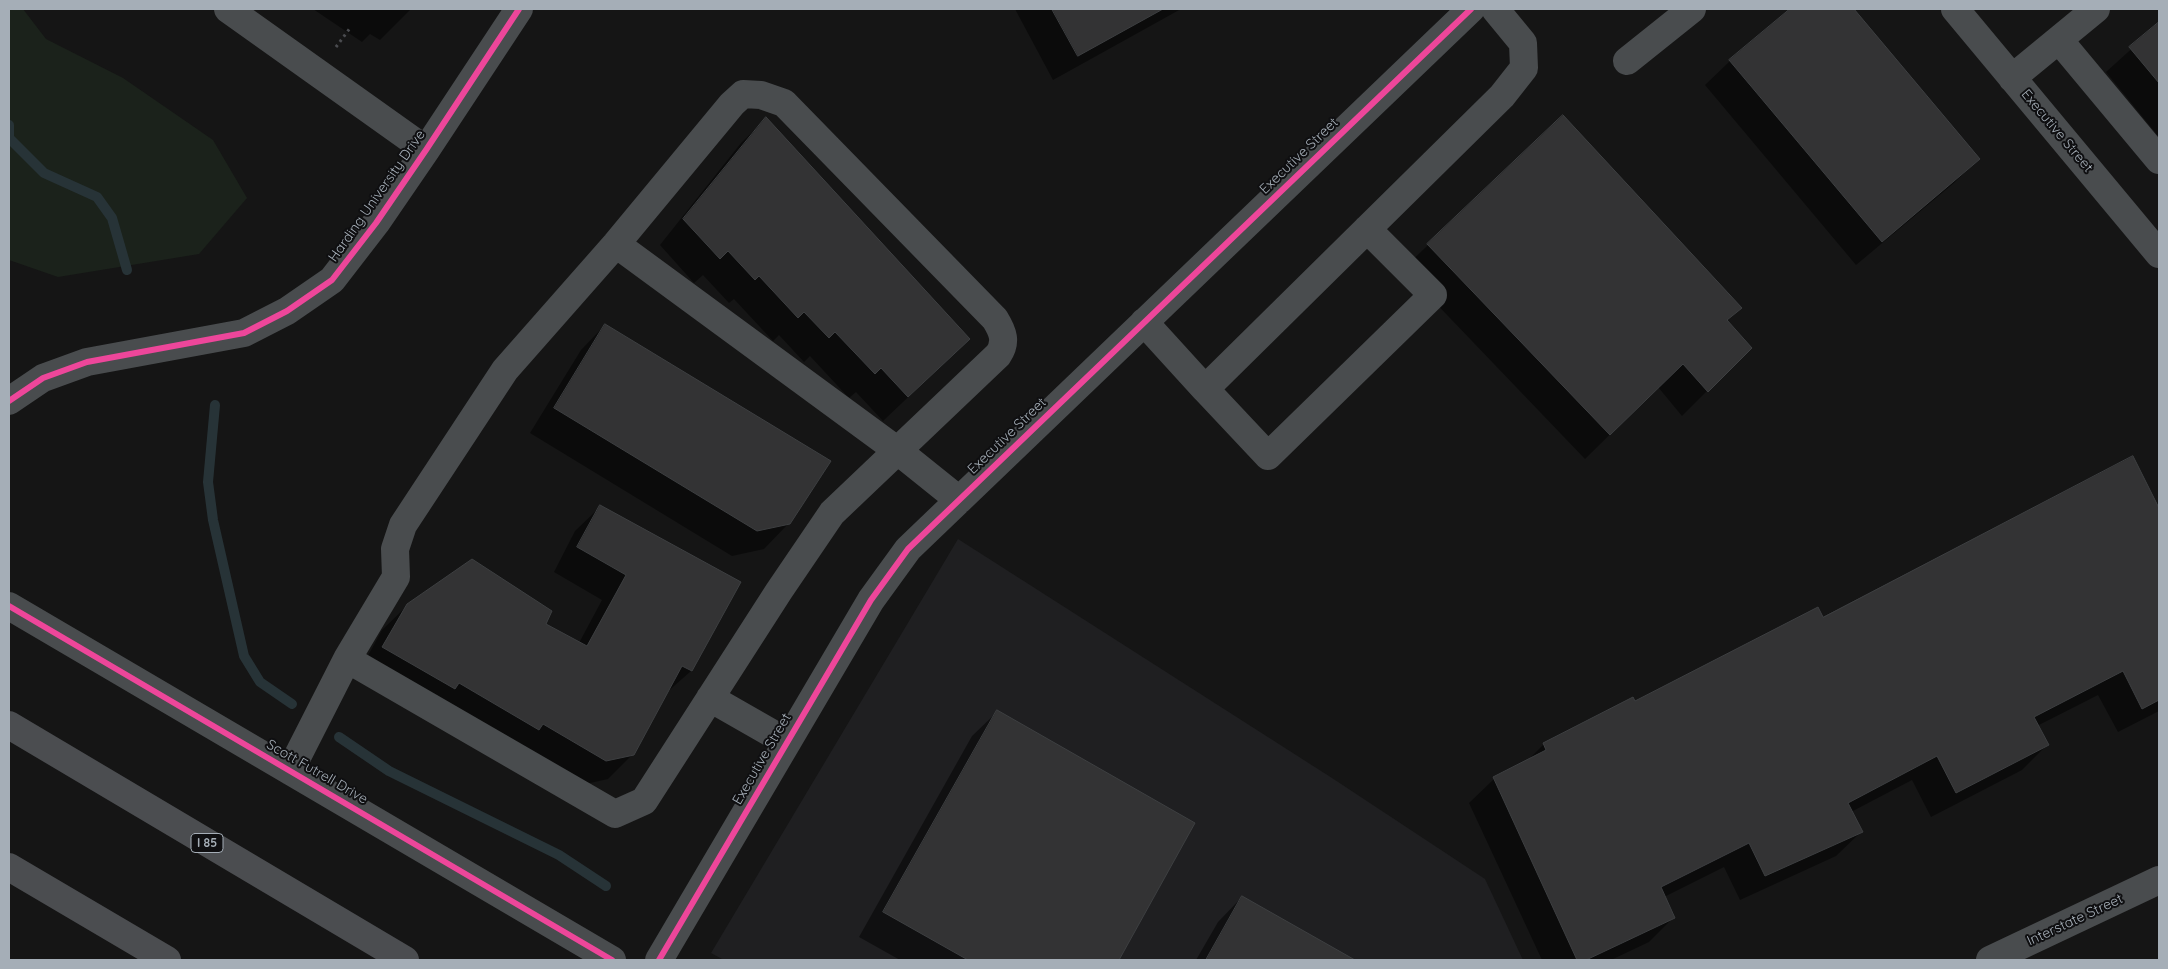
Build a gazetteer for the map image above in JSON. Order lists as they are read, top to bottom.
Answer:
{
  "streets": {
    "highway": ["I 85"],
    "street": [
      "Executive Street",
      "Harding University Drive",
      "Scott Futrell Drive",
      "Interstate Street"
    ]
  }
}
